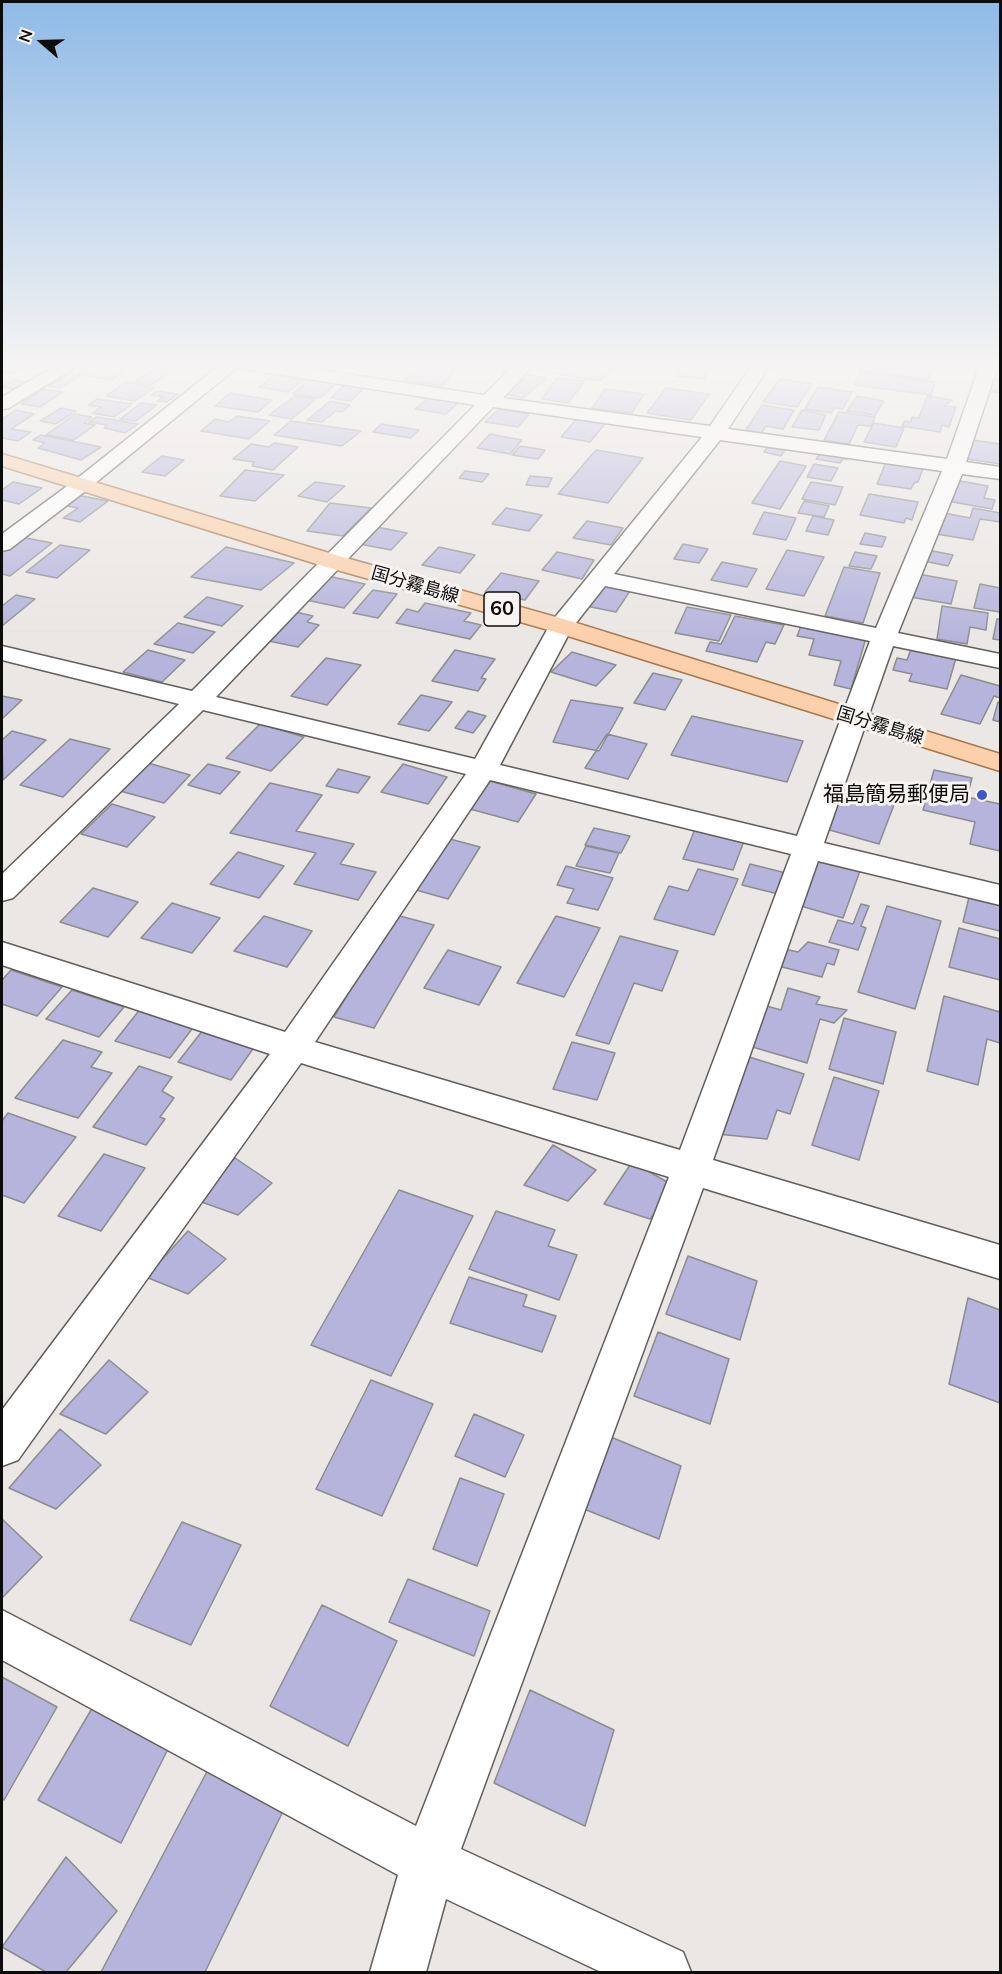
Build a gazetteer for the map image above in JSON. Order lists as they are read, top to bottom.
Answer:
{
  "streets": {
    "main road": ["国分霧島線", "60"]
  },
  "places": ["福島簡易郵便局"],
  "north": "left"
}
